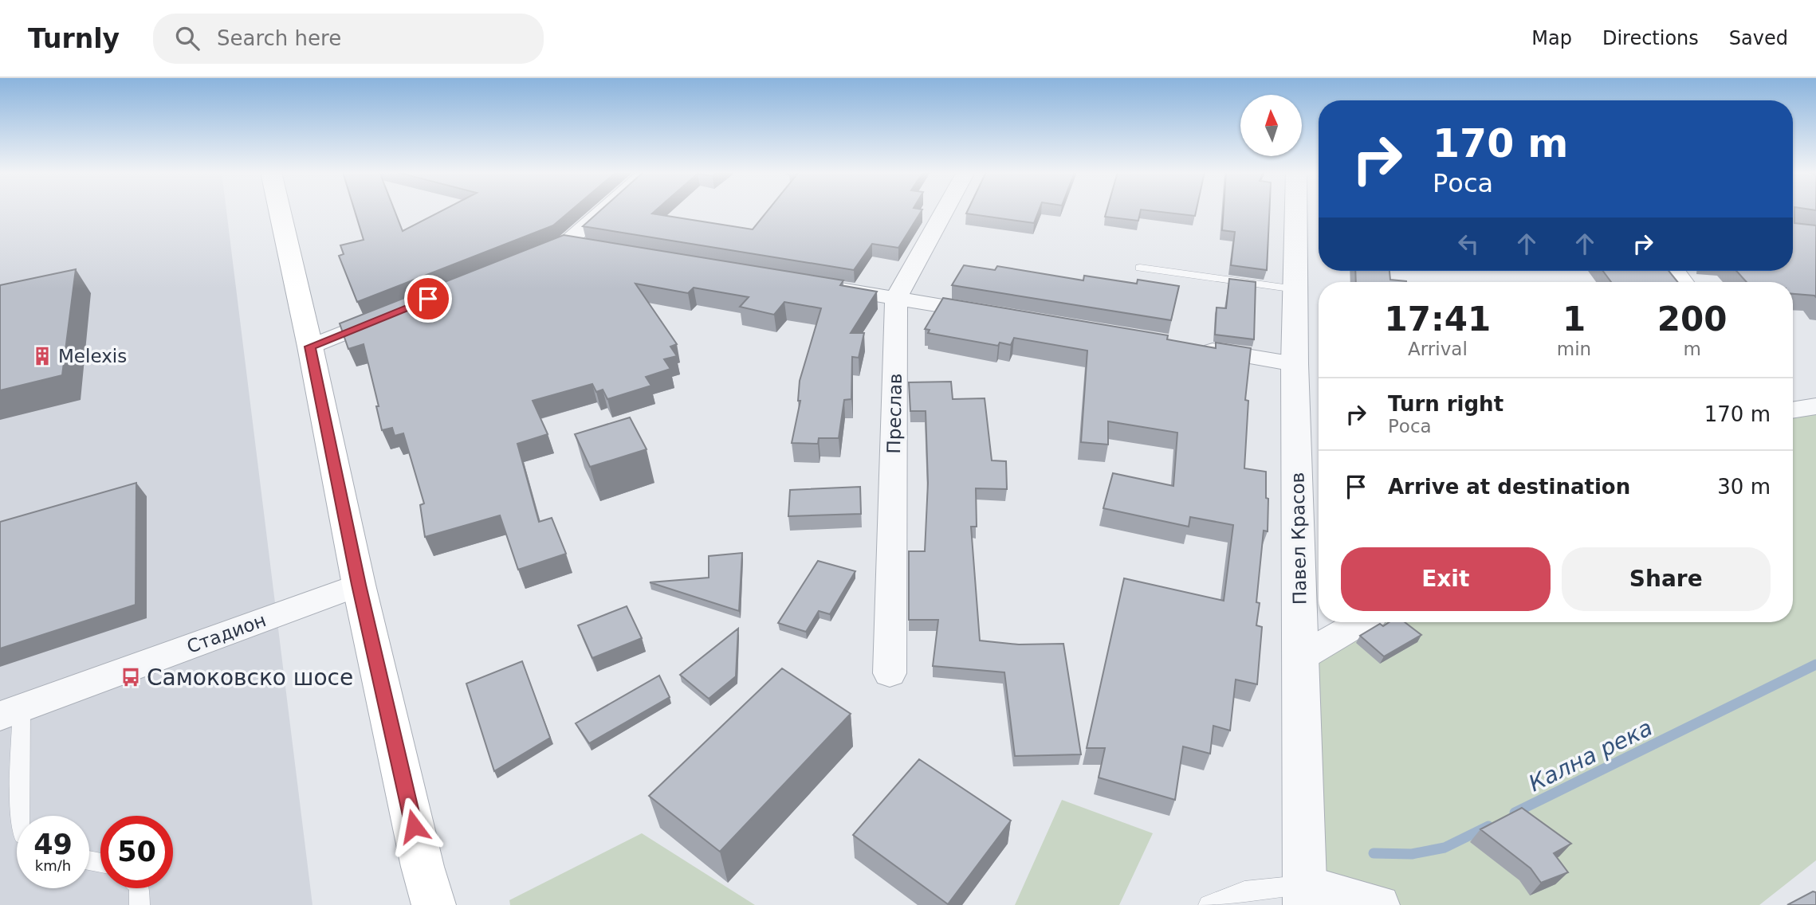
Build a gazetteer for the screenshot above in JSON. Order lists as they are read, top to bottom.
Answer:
{
  "streets": {
    "street": ["Преслав", "Павел Красов", "Стадион"]
  },
  "water": ["Кална река"],
  "places": {
    "building": ["Мelexis"],
    "bus stop": ["Самоковско шосе"]
  },
  "north": "top",
  "page": {
    "header": "Turnly",
    "search": "Search here",
    "nav": ["Map", "Directions", "Saved"],
    "turn": ["170 m", "Роса"],
    "eta": [
      "17:41",
      "Arrival",
      "1",
      "min",
      "200",
      "m"
    ],
    "list": [
      {
        "name": "Turn right",
        "note": "Роса",
        "value": "170 m"
      },
      {
        "name": "Arrive at destination",
        "value": "30 m"
      }
    ],
    "buttons": ["Exit", "Share"],
    "speed": "49 km/h",
    "limit": "50"
  }
}
